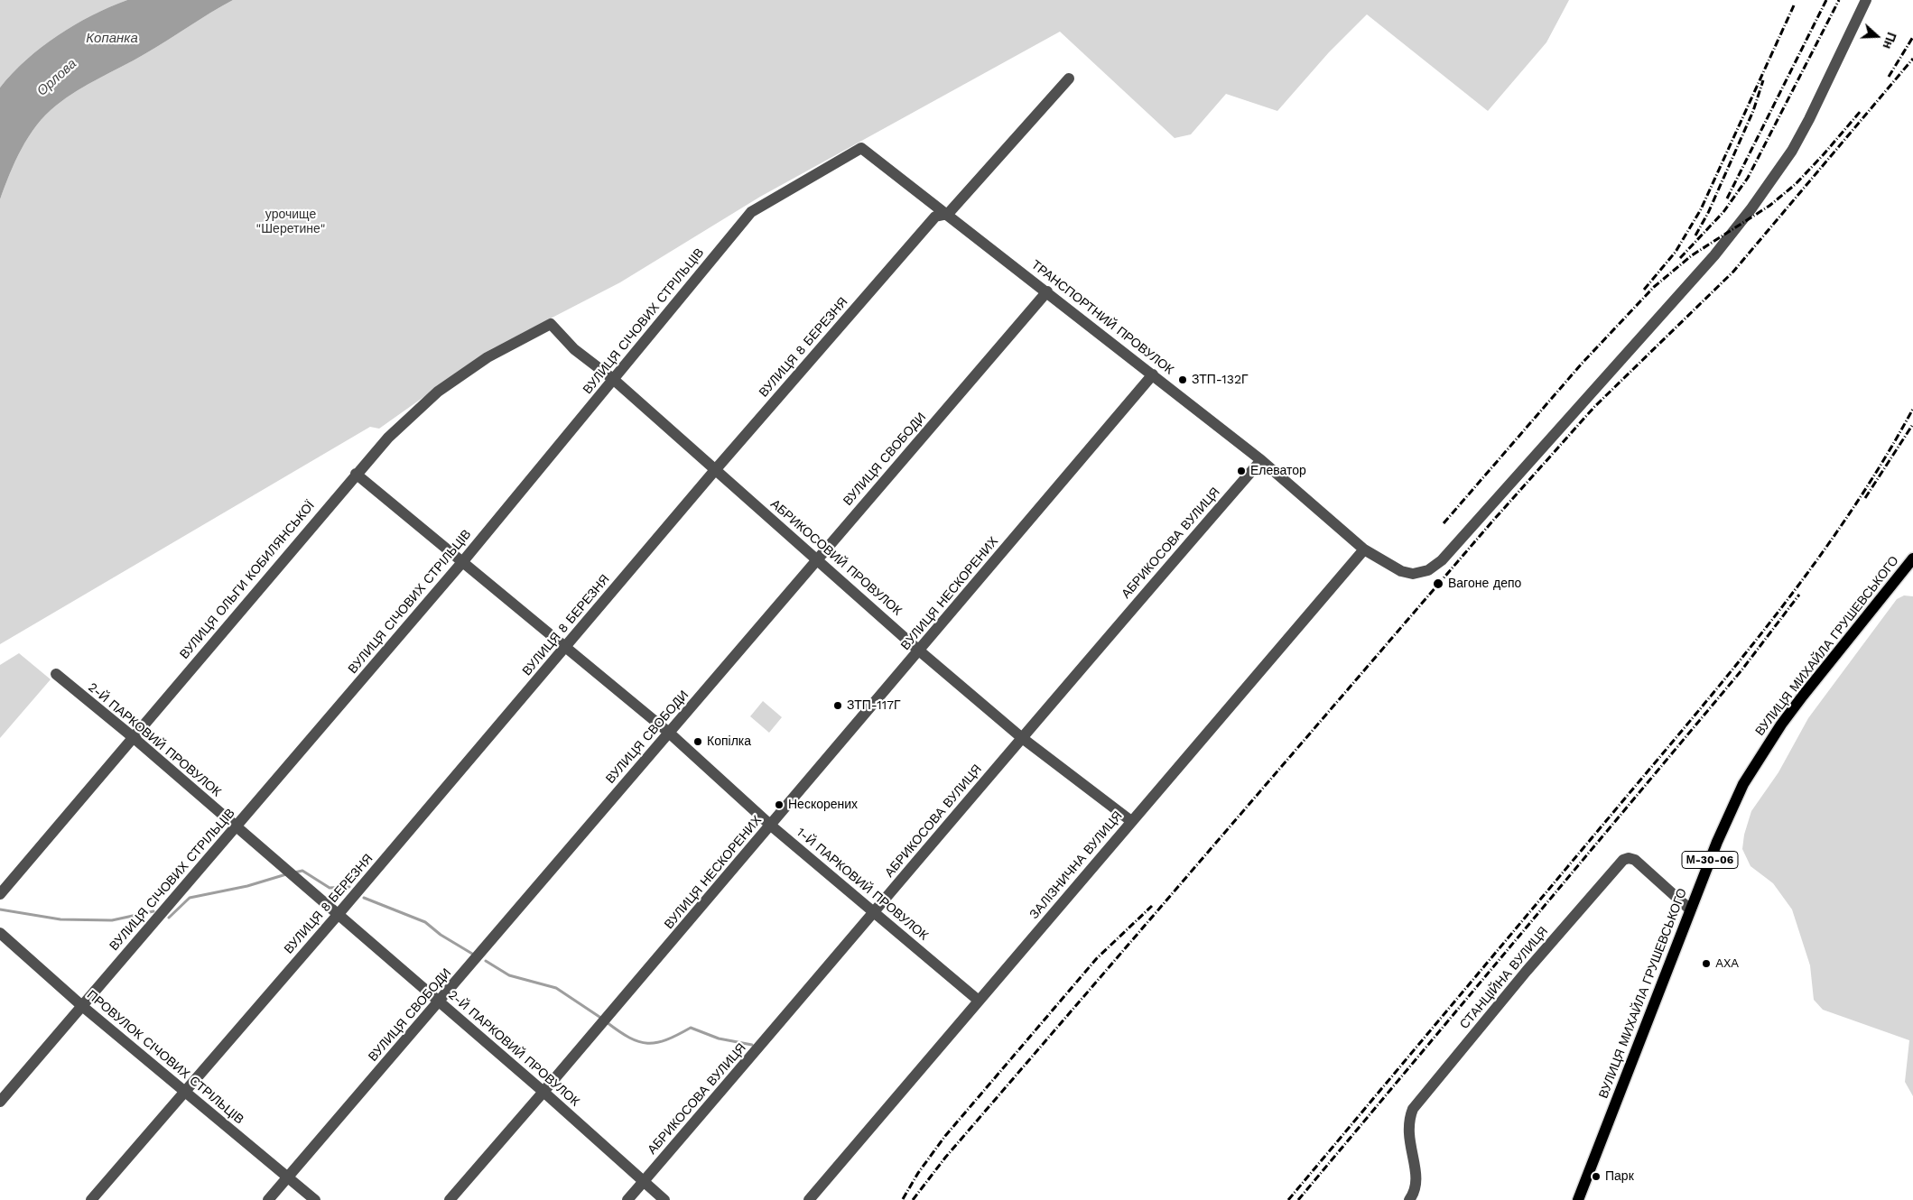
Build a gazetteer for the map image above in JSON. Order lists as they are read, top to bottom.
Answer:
{
  "streets": {
    "main road": ["ВУЛИЦЯ МИХАЙЛА ГРУШЕВСЬКОГО", "М-30-06"],
    "street": [
      "ТРАНСПОРТНИЙ ПРОВУЛОК",
      "ВУЛИЦЯ СІЧОВИХ СТРІЛЬЦІВ",
      "ВУЛИЦЯ 8 БЕРЕЗНЯ",
      "ВУЛИЦЯ СВОБОДИ",
      "АБРИКОСОВА ВУЛИЦЯ",
      "АБРИКОСОВИЙ ПРОВУЛОК",
      "ВУЛИЦЯ ОЛЬГИ КОБИЛЯНСЬКОЇ",
      "ВУЛИЦЯ НЕСКОРЕНИХ",
      "2-Й ПАРКОВИЙ ПРОВУЛОК",
      "ЗАЛІЗНИЧНА ВУЛИЦЯ",
      "1-Й ПАРКОВИЙ ПРОВУЛОК",
      "СТАНЦІЙНА ВУЛИЦЯ",
      "ПРОВУЛОК СІЧОВИХ СТРІЛЬЦІВ"
    ]
  },
  "crossings": [
    ["ТРАНСПОРТНИЙ ПРОВУЛОК", "ВУЛИЦЯ СІЧОВИХ СТРІЛЬЦІВ"],
    ["ТРАНСПОРТНИЙ ПРОВУЛОК", "ВУЛИЦЯ 8 БЕРЕЗНЯ"],
    ["ТРАНСПОРТНИЙ ПРОВУЛОК", "ВУЛИЦЯ СВОБОДИ"],
    ["ТРАНСПОРТНИЙ ПРОВУЛОК", "АБРИКОСОВА ВУЛИЦЯ"],
    ["ТРАНСПОРТНИЙ ПРОВУЛОК", "ВУЛИЦЯ НЕСКОРЕНИХ"],
    ["ТРАНСПОРТНИЙ ПРОВУЛОК", "ЗАЛІЗНИЧНА ВУЛИЦЯ"],
    ["ВУЛИЦЯ СІЧОВИХ СТРІЛЬЦІВ", "АБРИКОСОВИЙ ПРОВУЛОК"],
    ["ВУЛИЦЯ СІЧОВИХ СТРІЛЬЦІВ", "2-Й ПАРКОВИЙ ПРОВУЛОК"],
    ["ВУЛИЦЯ СІЧОВИХ СТРІЛЬЦІВ", "1-Й ПАРКОВИЙ ПРОВУЛОК"],
    ["ВУЛИЦЯ СІЧОВИХ СТРІЛЬЦІВ", "ПРОВУЛОК СІЧОВИХ СТРІЛЬЦІВ"],
    ["ВУЛИЦЯ 8 БЕРЕЗНЯ", "АБРИКОСОВИЙ ПРОВУЛОК"],
    ["ВУЛИЦЯ 8 БЕРЕЗНЯ", "2-Й ПАРКОВИЙ ПРОВУЛОК"],
    ["ВУЛИЦЯ 8 БЕРЕЗНЯ", "1-Й ПАРКОВИЙ ПРОВУЛОК"],
    ["ВУЛИЦЯ 8 БЕРЕЗНЯ", "ПРОВУЛОК СІЧОВИХ СТРІЛЬЦІВ"],
    ["ВУЛИЦЯ СВОБОДИ", "АБРИКОСОВИЙ ПРОВУЛОК"],
    ["ВУЛИЦЯ СВОБОДИ", "2-Й ПАРКОВИЙ ПРОВУЛОК"],
    ["ВУЛИЦЯ СВОБОДИ", "1-Й ПАРКОВИЙ ПРОВУЛОК"],
    ["ВУЛИЦЯ СВОБОДИ", "ПРОВУЛОК СІЧОВИХ СТРІЛЬЦІВ"],
    ["АБРИКОСОВА ВУЛИЦЯ", "АБРИКОСОВИЙ ПРОВУЛОК"],
    ["АБРИКОСОВА ВУЛИЦЯ", "2-Й ПАРКОВИЙ ПРОВУЛОК"],
    ["АБРИКОСОВА ВУЛИЦЯ", "1-Й ПАРКОВИЙ ПРОВУЛОК"],
    ["АБРИКОСОВИЙ ПРОВУЛОК", "ВУЛИЦЯ ОЛЬГИ КОБИЛЯНСЬКОЇ"],
    ["АБРИКОСОВИЙ ПРОВУЛОК", "ВУЛИЦЯ НЕСКОРЕНИХ"],
    ["АБРИКОСОВИЙ ПРОВУЛОК", "ЗАЛІЗНИЧНА ВУЛИЦЯ"],
    ["ВУЛИЦЯ ОЛЬГИ КОБИЛЯНСЬКОЇ", "2-Й ПАРКОВИЙ ПРОВУЛОК"],
    ["ВУЛИЦЯ ОЛЬГИ КОБИЛЯНСЬКОЇ", "1-Й ПАРКОВИЙ ПРОВУЛОК"],
    ["ВУЛИЦЯ НЕСКОРЕНИХ", "2-Й ПАРКОВИЙ ПРОВУЛОК"],
    ["ВУЛИЦЯ НЕСКОРЕНИХ", "1-Й ПАРКОВИЙ ПРОВУЛОК"],
    ["ВУЛИЦЯ МИХАЙЛА ГРУШЕВСЬКОГО", "СТАНЦІЙНА ВУЛИЦЯ"],
    ["ЗАЛІЗНИЧНА ВУЛИЦЯ", "1-Й ПАРКОВИЙ ПРОВУЛОК"]
  ],
  "water": ["Копанка", "Орлова"],
  "parks": ["урочище \"Шеретине\""],
  "places": [
    "ЗТП-132Г",
    "Елеватор",
    "Вагоне депо",
    "ЗТП-117Г",
    "Копілка",
    "Нескорених",
    "AXA",
    "Парк"
  ],
  "north": "right"
}
